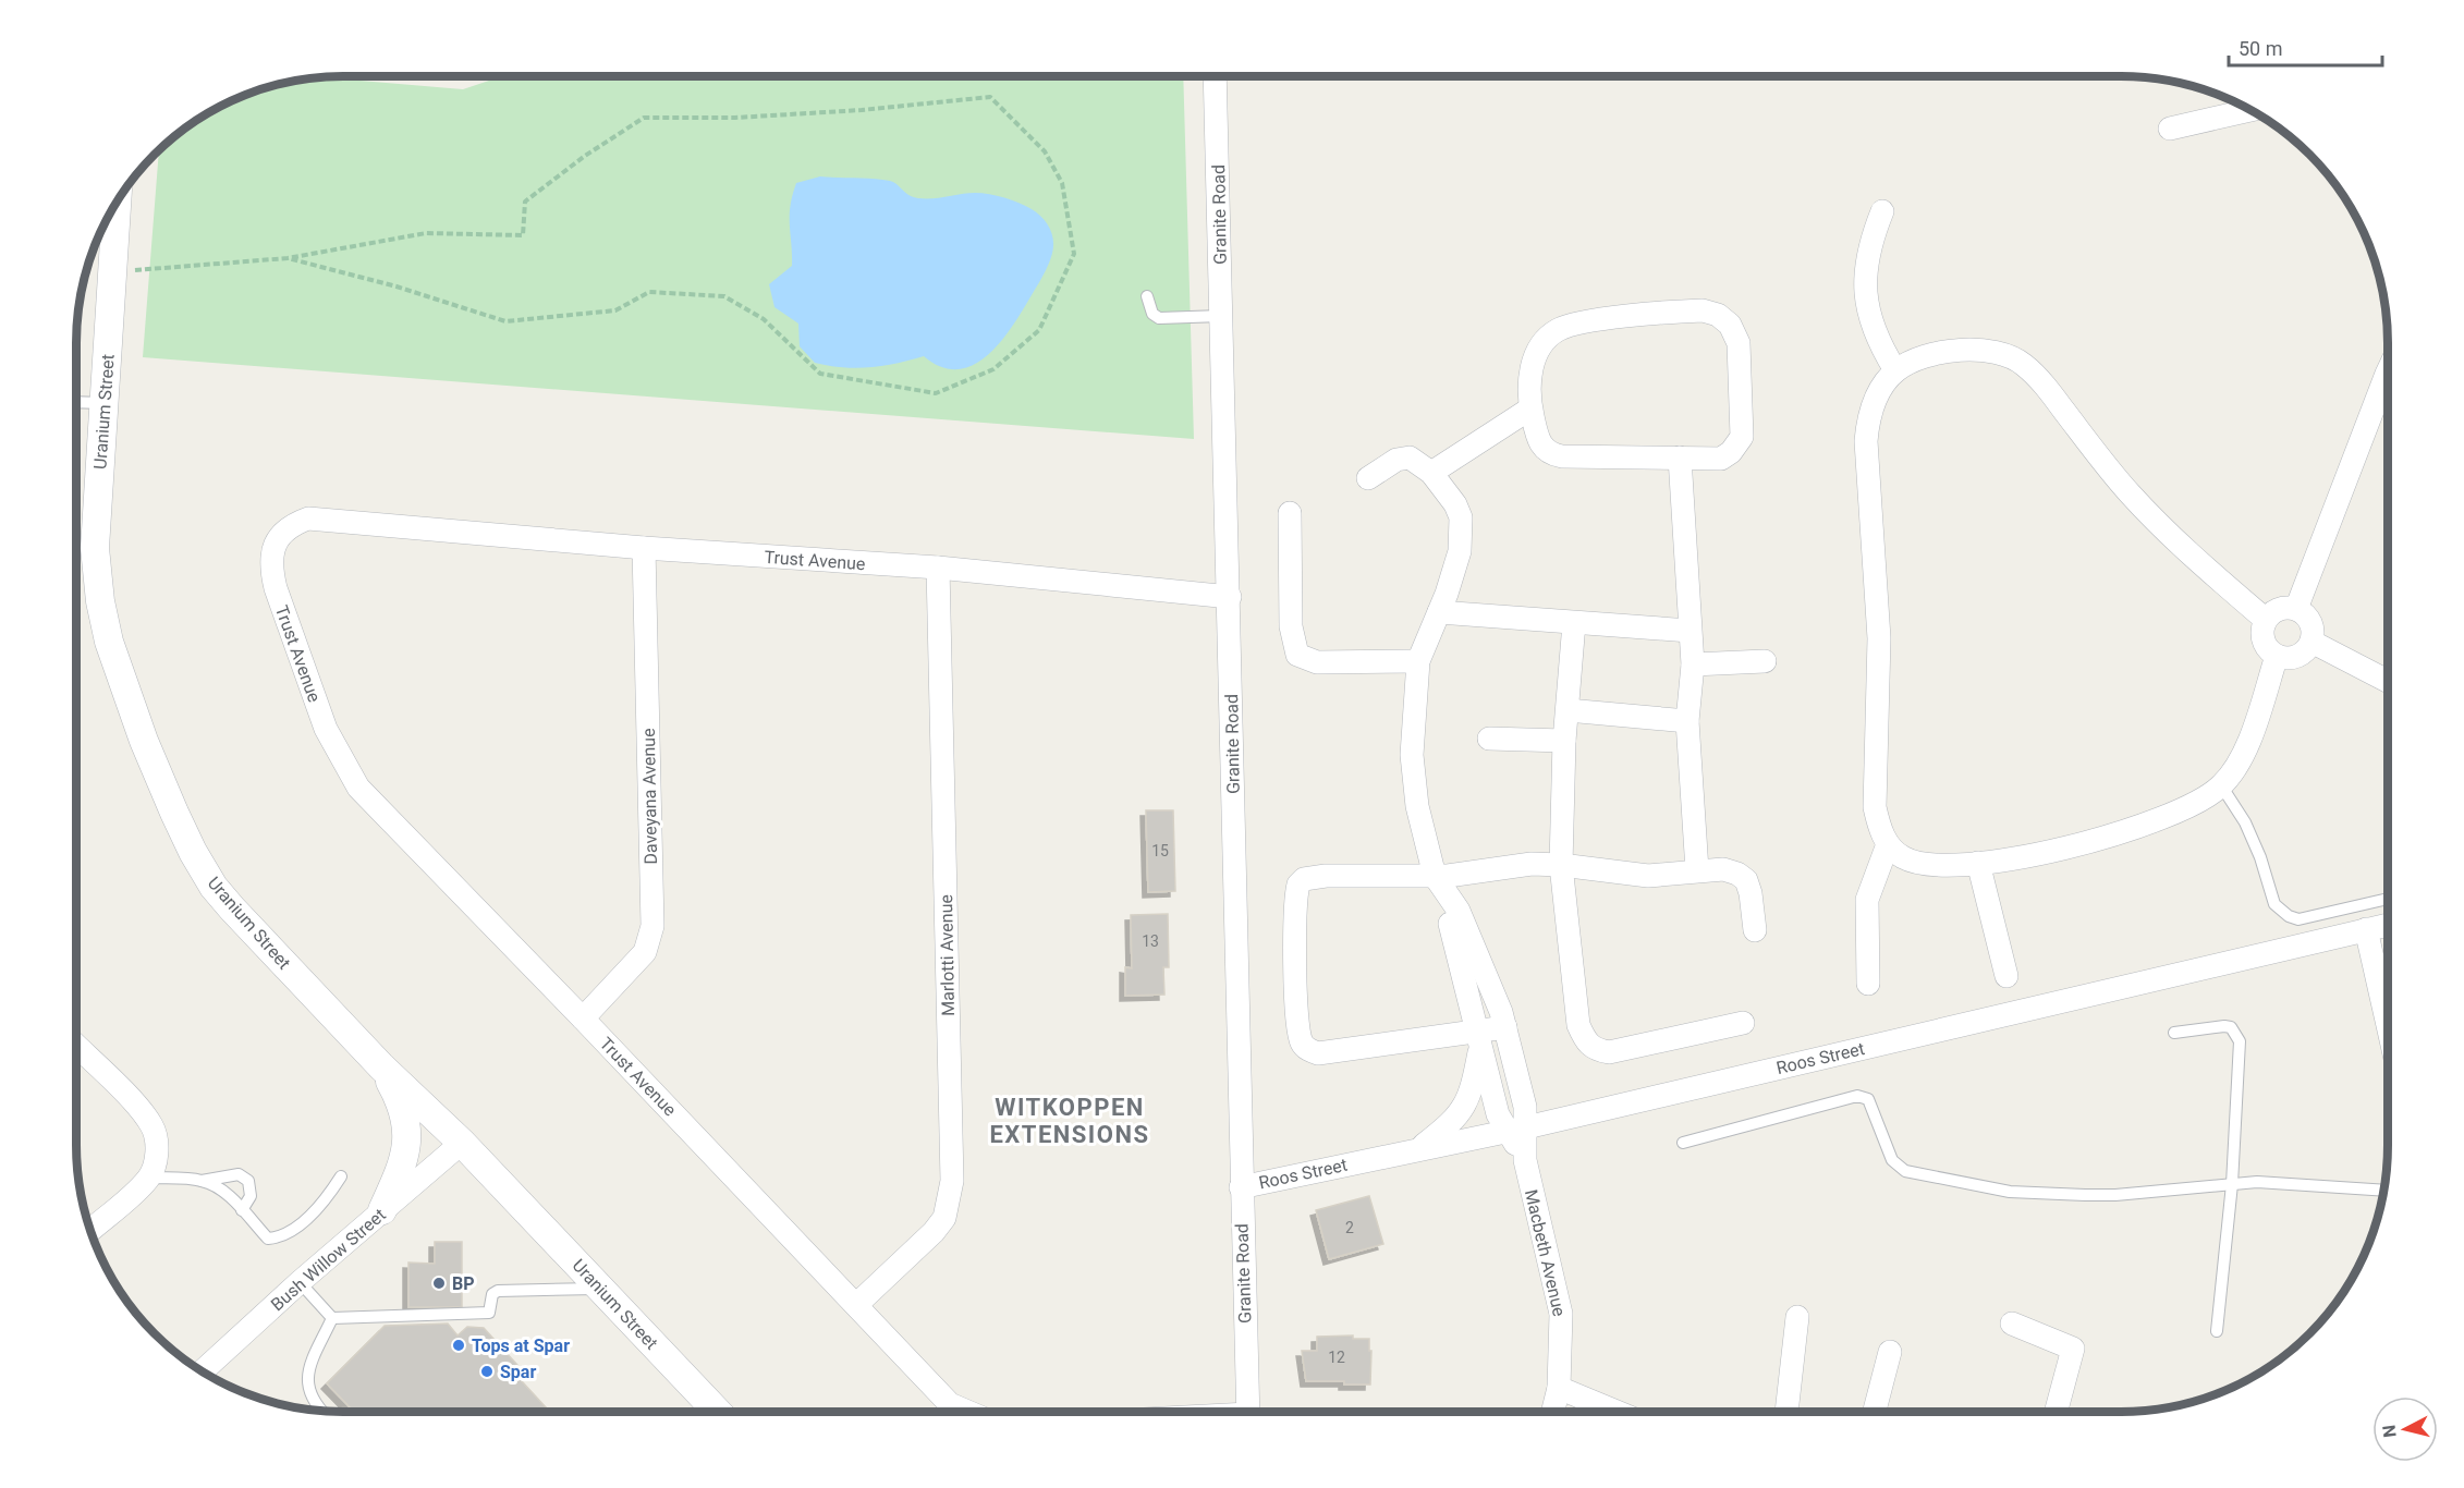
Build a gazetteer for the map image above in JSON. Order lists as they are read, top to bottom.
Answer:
{
  "streets": {
    "street": [
      "Granite Road",
      "Uranium Street",
      "Trust Avenue",
      "Daveyana Avenue",
      "Marlotti Avenue",
      "Roos Street",
      "Macbeth Avenue",
      "Bush Willow Street"
    ]
  },
  "crossings": [
    ["Granite Road", "Trust Avenue"],
    ["Granite Road", "Roos Street"],
    ["Uranium Street", "Bush Willow Street"],
    ["Trust Avenue", "Daveyana Avenue"],
    ["Trust Avenue", "Marlotti Avenue"],
    ["Roos Street", "Macbeth Avenue"]
  ],
  "districts": ["WITKOPPEN EXTENSIONS"],
  "places": ["BP", "Tops at Spar", "Spar"],
  "house_numbers": [
    "15",
    "13",
    "2",
    "12"
  ],
  "scale_bar": "50 m",
  "north": "left"
}
